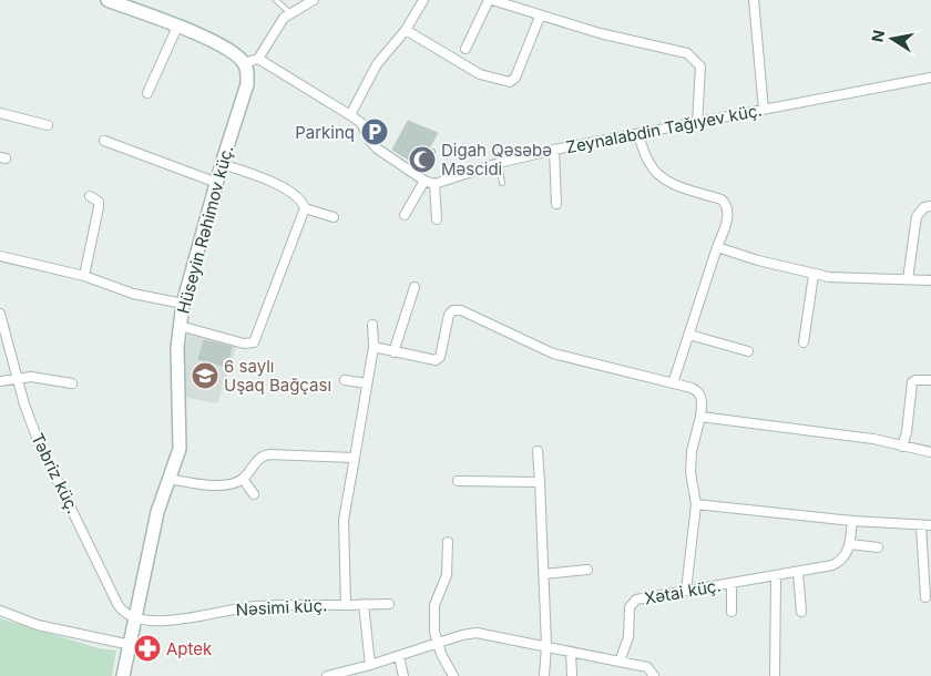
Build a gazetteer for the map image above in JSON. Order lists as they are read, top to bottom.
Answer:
{
  "streets": {
    "main road": ["Hüseyin Rəhimov küç."],
    "street": [
      "Zeynalabdin Tağıyev küç.",
      "Təbriz küç.",
      "Xətai küç.",
      "Nəsimi küç."
    ]
  },
  "crossings": [
    ["Hüseyin Rəhimov küç.", "Təbriz küç."],
    ["Hüseyin Rəhimov küç.", "Nəsimi küç."],
    ["Təbriz küç.", "Nəsimi küç."]
  ],
  "places": {
    "parking": ["Parkinq"],
    "mosque": ["Digah Qəsəbə Məscidi"],
    "school or university": ["6 saylı Uşaq Bağçası"],
    "pharmacy": ["Aptek"]
  },
  "north": "left"
}
